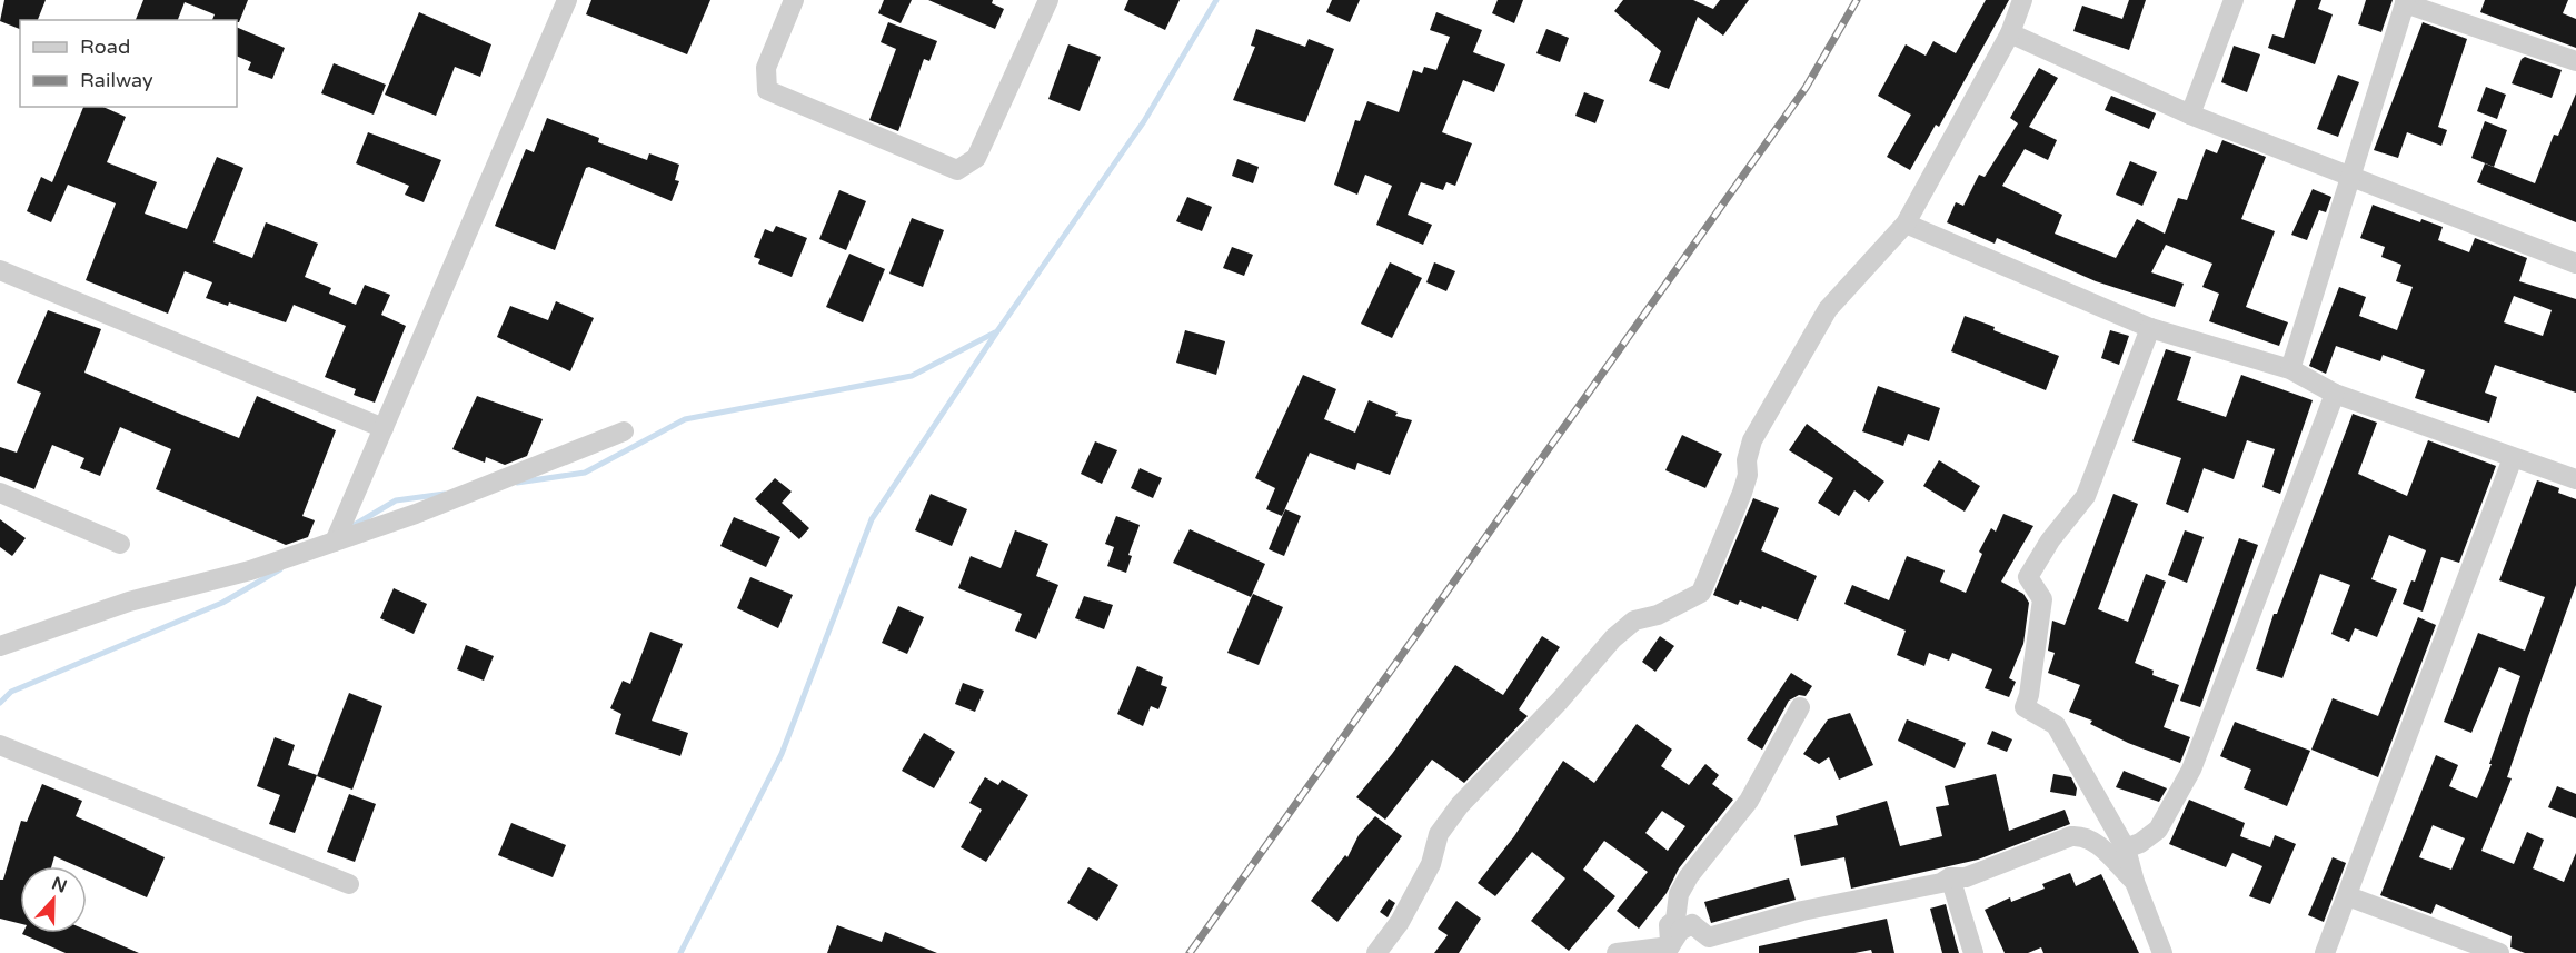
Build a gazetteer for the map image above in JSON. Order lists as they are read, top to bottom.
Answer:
{
  "legend": ["Road", "Railway"],
  "north": "top"
}
